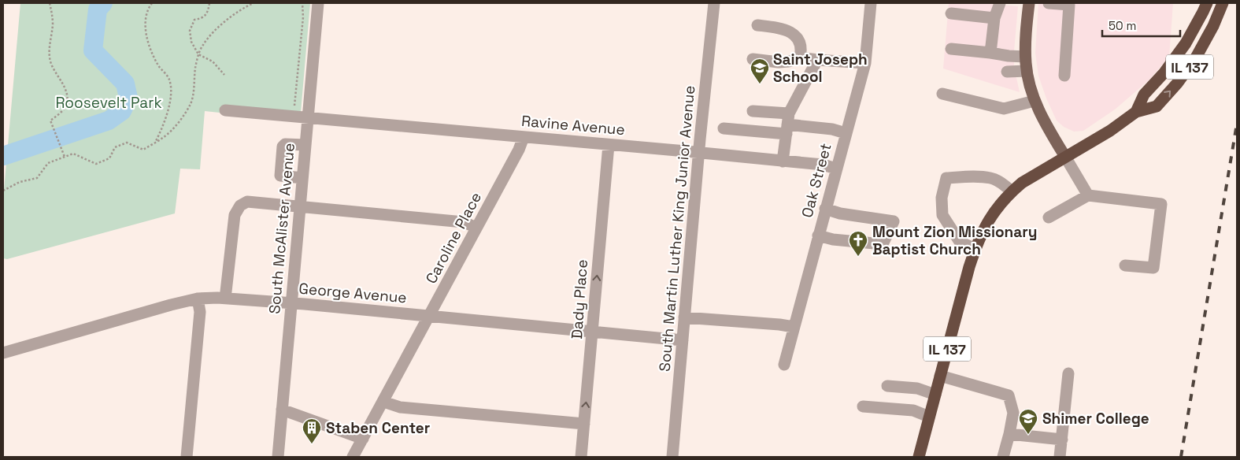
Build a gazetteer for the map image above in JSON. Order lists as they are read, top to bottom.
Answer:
{
  "streets": {
    "highway": ["IL 137"],
    "street": [
      "Ravine Avenue",
      "Oak Street",
      "South McAlister Avenue",
      "South Martin Luther King Junior Avenue",
      "Caroline Place",
      "George Avenue",
      "Dady Place"
    ]
  },
  "crossings": [
    ["Ravine Avenue", "Oak Street"],
    ["Ravine Avenue", "South McAlister Avenue"],
    ["Ravine Avenue", "South Martin Luther King Junior Avenue"],
    ["Ravine Avenue", "Caroline Place"],
    ["Ravine Avenue", "Dady Place"],
    ["South McAlister Avenue", "George Avenue"],
    ["South Martin Luther King Junior Avenue", "George Avenue"],
    ["Caroline Place", "George Avenue"],
    ["George Avenue", "Dady Place"]
  ],
  "one_way": ["Dady Place"],
  "parks": ["Roosevelt Park"],
  "places": {
    "school or university": ["Saint Joseph School", "Shimer College"],
    "church": ["Mount Zion Missionary Baptist Church"],
    "building": ["Staben Center"]
  },
  "scale_bar": "50 m"
}
